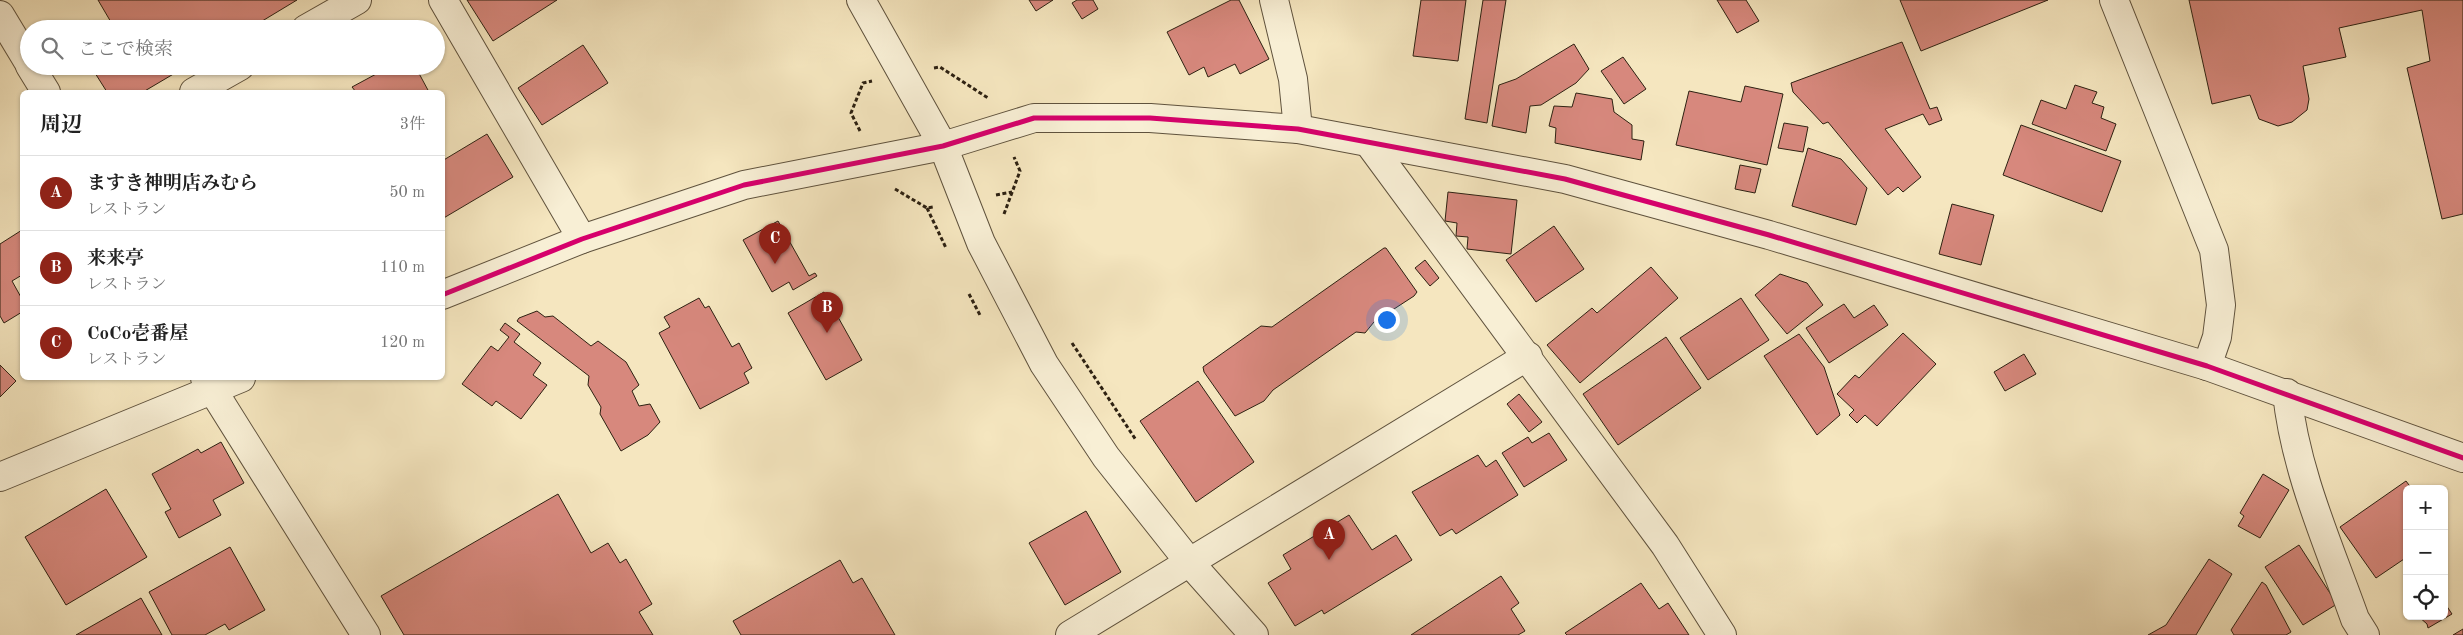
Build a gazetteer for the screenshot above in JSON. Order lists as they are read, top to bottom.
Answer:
{
  "page": {
    "search": "ここで検索",
    "heading": ["周辺", "3件"],
    "list": [
      {
        "mark": "A",
        "name": "ますき神明店みむら",
        "note": "レストラン",
        "value": "50 m"
      },
      {
        "mark": "B",
        "name": "来来亭",
        "note": "レストラン",
        "value": "110 m"
      },
      {
        "mark": "C",
        "name": "CoCo壱番屋",
        "note": "レストラン",
        "value": "120 m"
      }
    ],
    "pins": ["C", "B", "A"],
    "map_buttons": ["+", "−"]
  }
}
